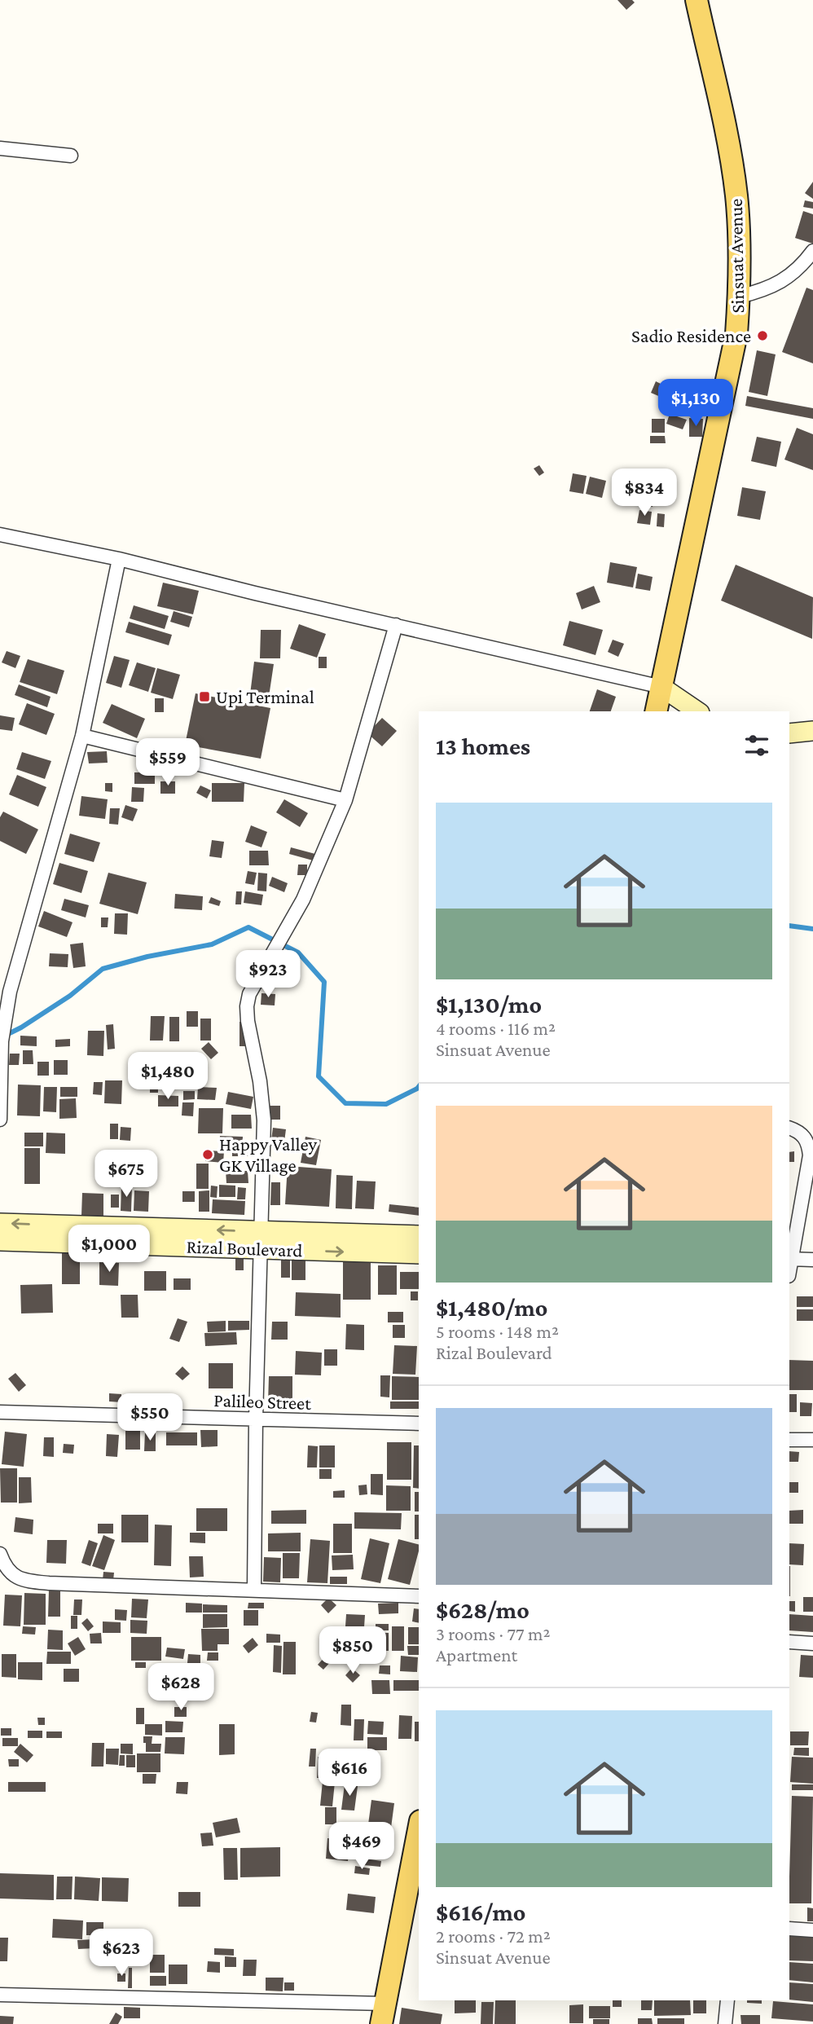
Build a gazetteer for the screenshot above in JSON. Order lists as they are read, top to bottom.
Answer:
{
  "streets": {
    "main road": ["Sinsuat Avenue", "Rizal Boulevard"],
    "street": ["Palileo Street"]
  },
  "places": {
    "other": ["Sadio Residence", "Happy Valley GK Village"],
    "transit": ["Upi Terminal"]
  },
  "page": {
    "price": [
      "$1,130",
      "$834",
      "$559",
      "$923",
      "$1,480",
      "$675",
      "$1,000",
      "$550",
      "$850",
      "$628",
      "$616",
      "$469",
      "$623"
    ],
    "heading": "13 homes",
    "list": [
      {
        "name": "$1,130/mo",
        "note": "4 rooms · 116 m² · Sinsuat Avenue"
      },
      {
        "name": "$1,480/mo",
        "note": "5 rooms · 148 m² · Rizal Boulevard"
      },
      {
        "name": "$628/mo",
        "note": "3 rooms · 77 m² · Apartment"
      },
      {
        "name": "$616/mo",
        "note": "2 rooms · 72 m² · Sinsuat Avenue"
      }
    ]
  }
}
